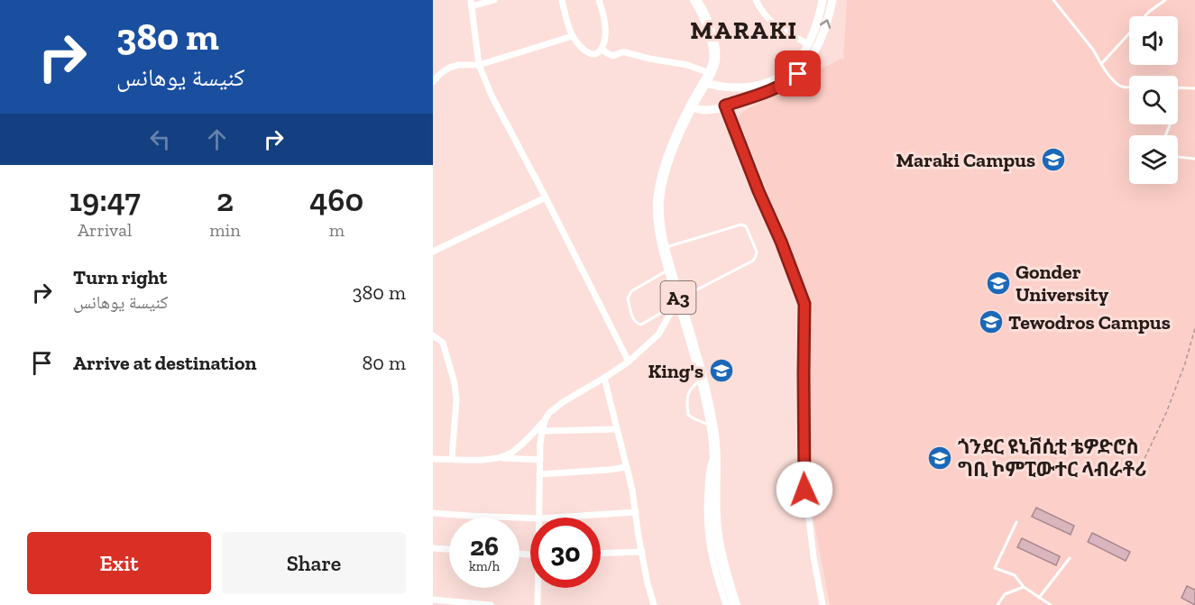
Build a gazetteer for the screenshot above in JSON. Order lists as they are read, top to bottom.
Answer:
{
  "streets": {
    "highway": ["A3"]
  },
  "districts": ["MARAKI"],
  "places": {
    "school or university": [
      "Maraki Campus",
      "Gonder University",
      "Tewodros Campus",
      "King's",
      "ጎንደር ዩኒቨሲቲ ቴዎድሮስ ግቢ ኮምፒውተር ላብራቶሪ"
    ]
  },
  "page": {
    "turn": ["380 m", "كنيسة يوهانس"],
    "eta": [
      "19:47",
      "Arrival",
      "2",
      "min",
      "460",
      "m"
    ],
    "list": [
      {
        "name": "Turn right",
        "note": "كنيسة يوهانس",
        "value": "380 m"
      },
      {
        "name": "Arrive at destination",
        "value": "80 m"
      }
    ],
    "speed": "26 km/h",
    "limit": "30",
    "buttons": ["Exit", "Share"]
  }
}
